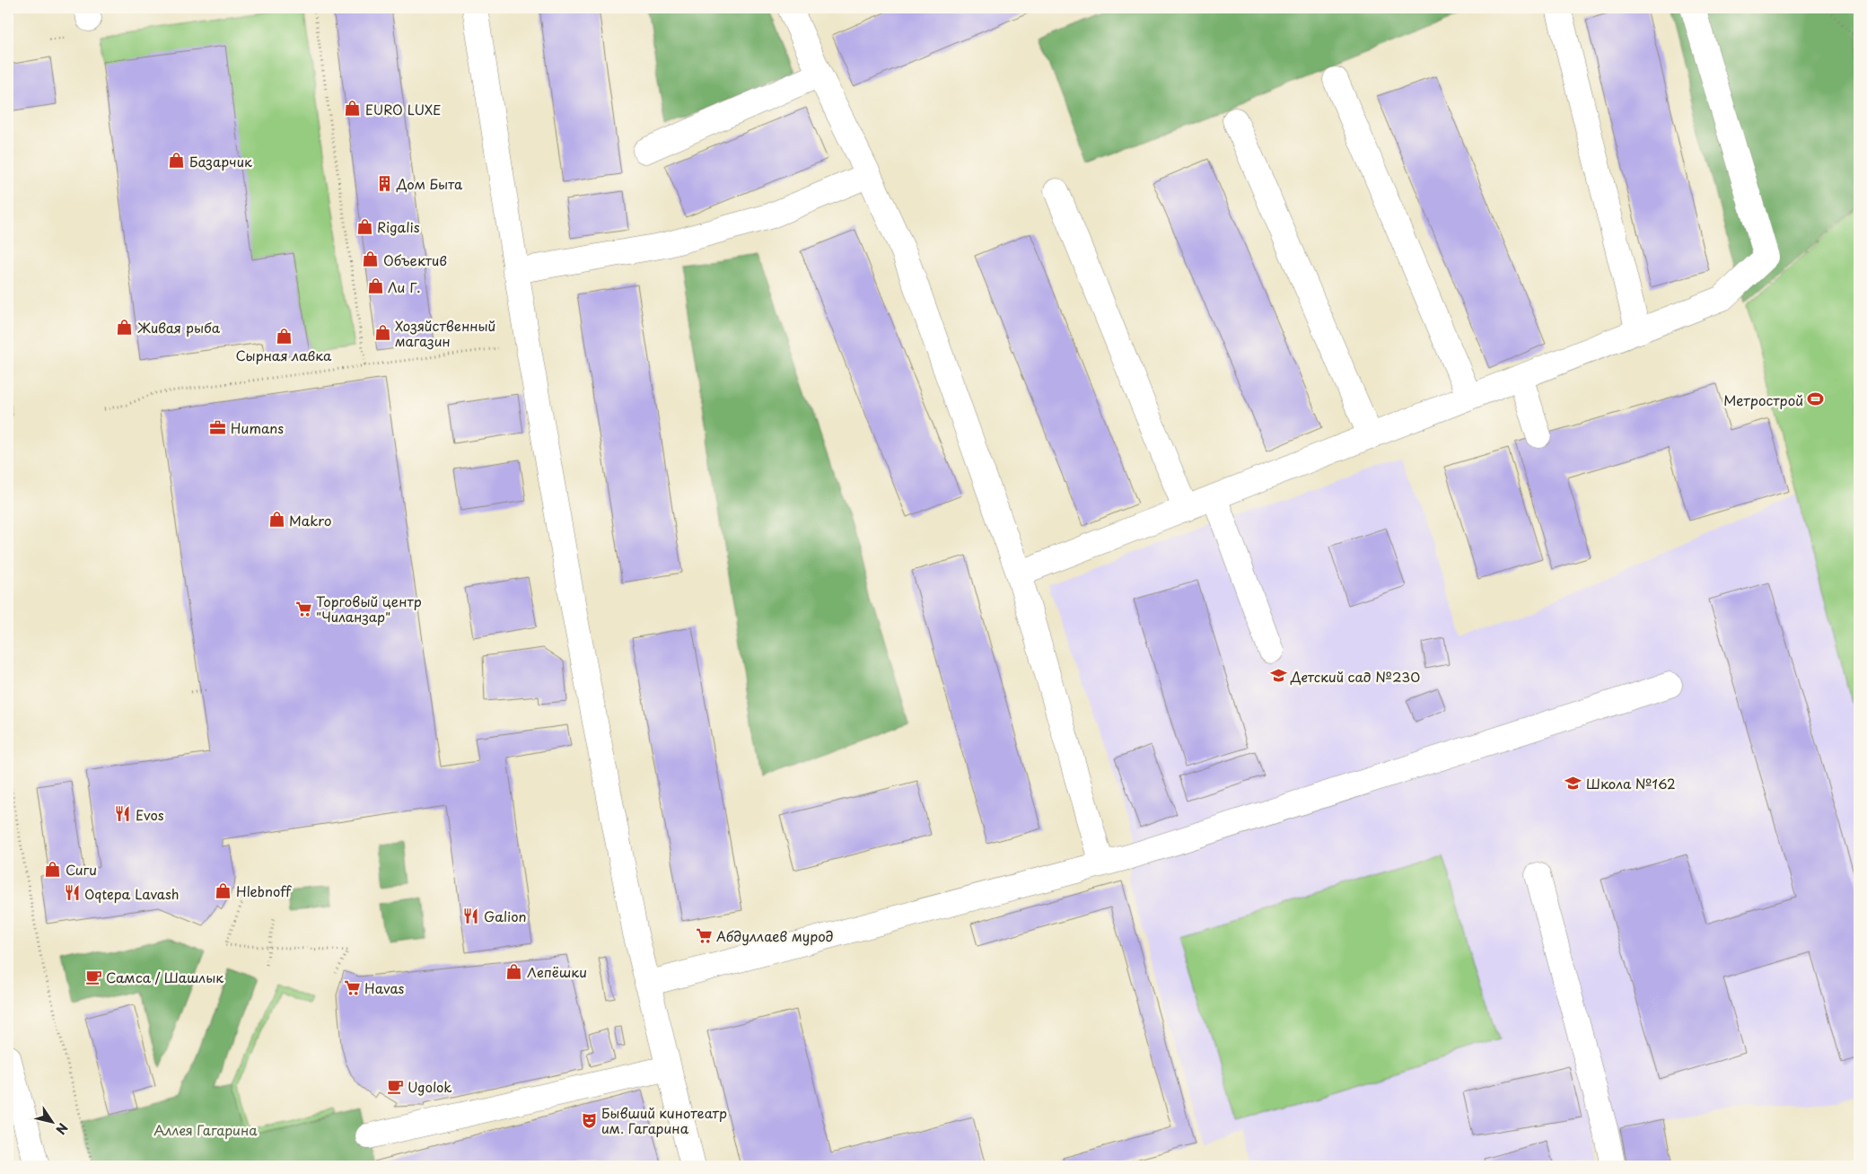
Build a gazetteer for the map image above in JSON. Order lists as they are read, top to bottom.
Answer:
{
  "parks": ["Аллея Гагарина"],
  "places": {
    "shop": [
      "EURO LUXE",
      "Базарчик",
      "Rigalis",
      "Объектив",
      "Ли Г.",
      "Живая рыба",
      "Хозяйственный магазин",
      "Сырная лавка",
      "Makro",
      "Сиги",
      "Hlebnoff",
      "Лепёшки"
    ],
    "building": ["Дом Быта"],
    "sports": ["Метрострой"],
    "office": ["Humans"],
    "supermarket": ["Торговый центр \"Чиланзар\"", "Абдуллаев мурод", "Havas"],
    "school or university": ["Детский сад №230", "Школа №162"],
    "restaurant": ["Evos", "Oqtepa Lavash", "Galion"],
    "cafe": ["Самса / Шашлык", "Ugolok"],
    "theatre": ["Бывший кинотеатр им. Гагарина"]
  },
  "north": "bottom right"
}
